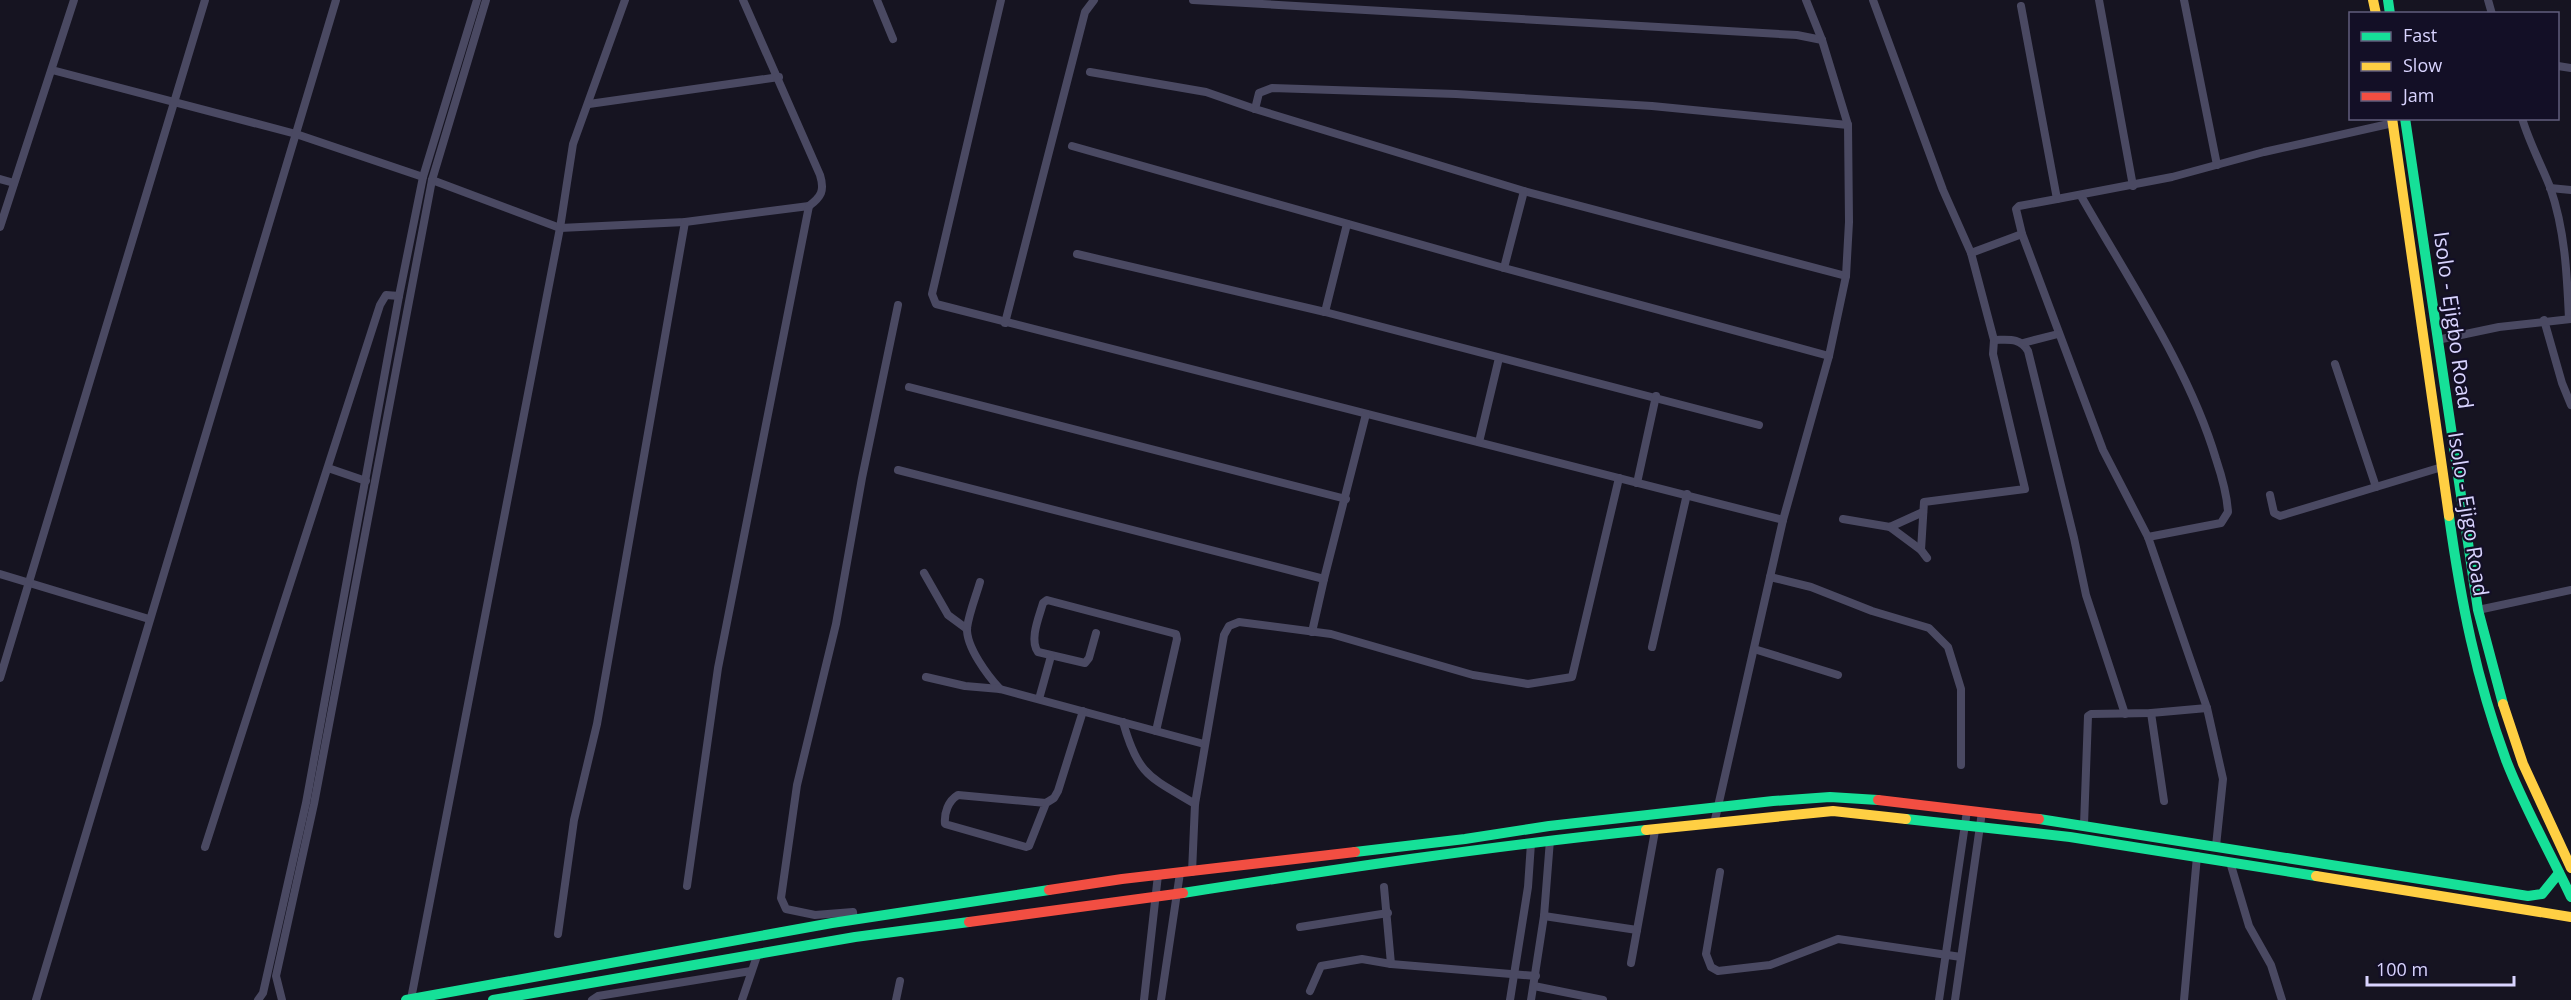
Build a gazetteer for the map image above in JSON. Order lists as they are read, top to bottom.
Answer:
{
  "streets": {
    "main road": ["Isolo - Ejigbo Road", "Isolo - Ejigo Road"]
  },
  "legend": ["Fast", "Slow", "Jam"],
  "scale_bar": "100 m"
}
